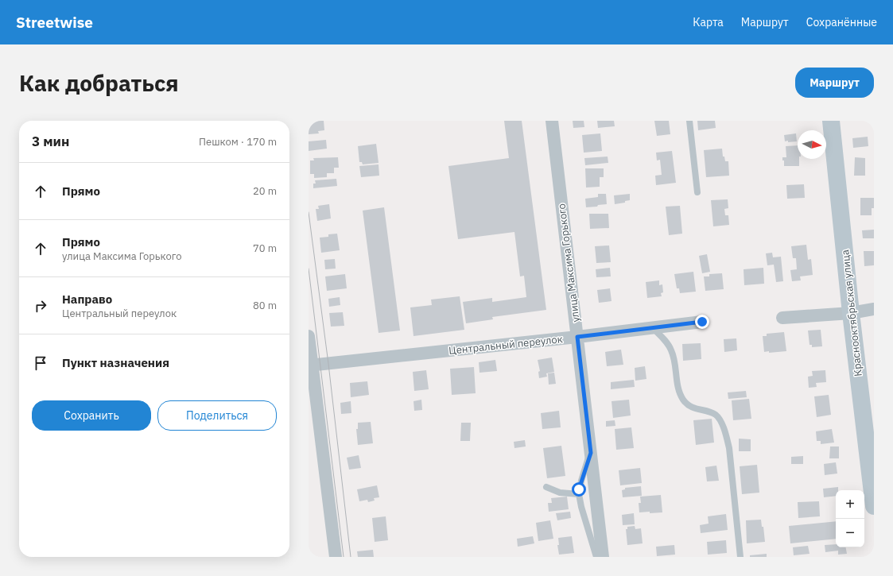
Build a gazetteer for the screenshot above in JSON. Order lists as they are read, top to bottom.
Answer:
{
  "streets": {
    "main road": ["Краснооктябрьская улица"],
    "street": ["улица Максима Горького", "Центральный переулок"]
  },
  "crossings": [
    ["улица Максима Горького", "Центральный переулок"]
  ],
  "north": "right",
  "page": {
    "header": "Streetwise",
    "nav": ["Карта", "Маршрут", "Сохранённые"],
    "buttons": [
      "Маршрут",
      ["Сохранить", "Поделиться"]
    ],
    "title": "Как добраться",
    "heading": ["3 мин", "Пешком · 170 m"],
    "list": [
      ["Прямо", "20 m"],
      ["Прямо", "улица Максима Горького", "70 m"],
      ["Направо", "Центральный переулок", "80 m"],
      "Пункт назначения"
    ],
    "map_buttons": ["+", "−"]
  }
}
